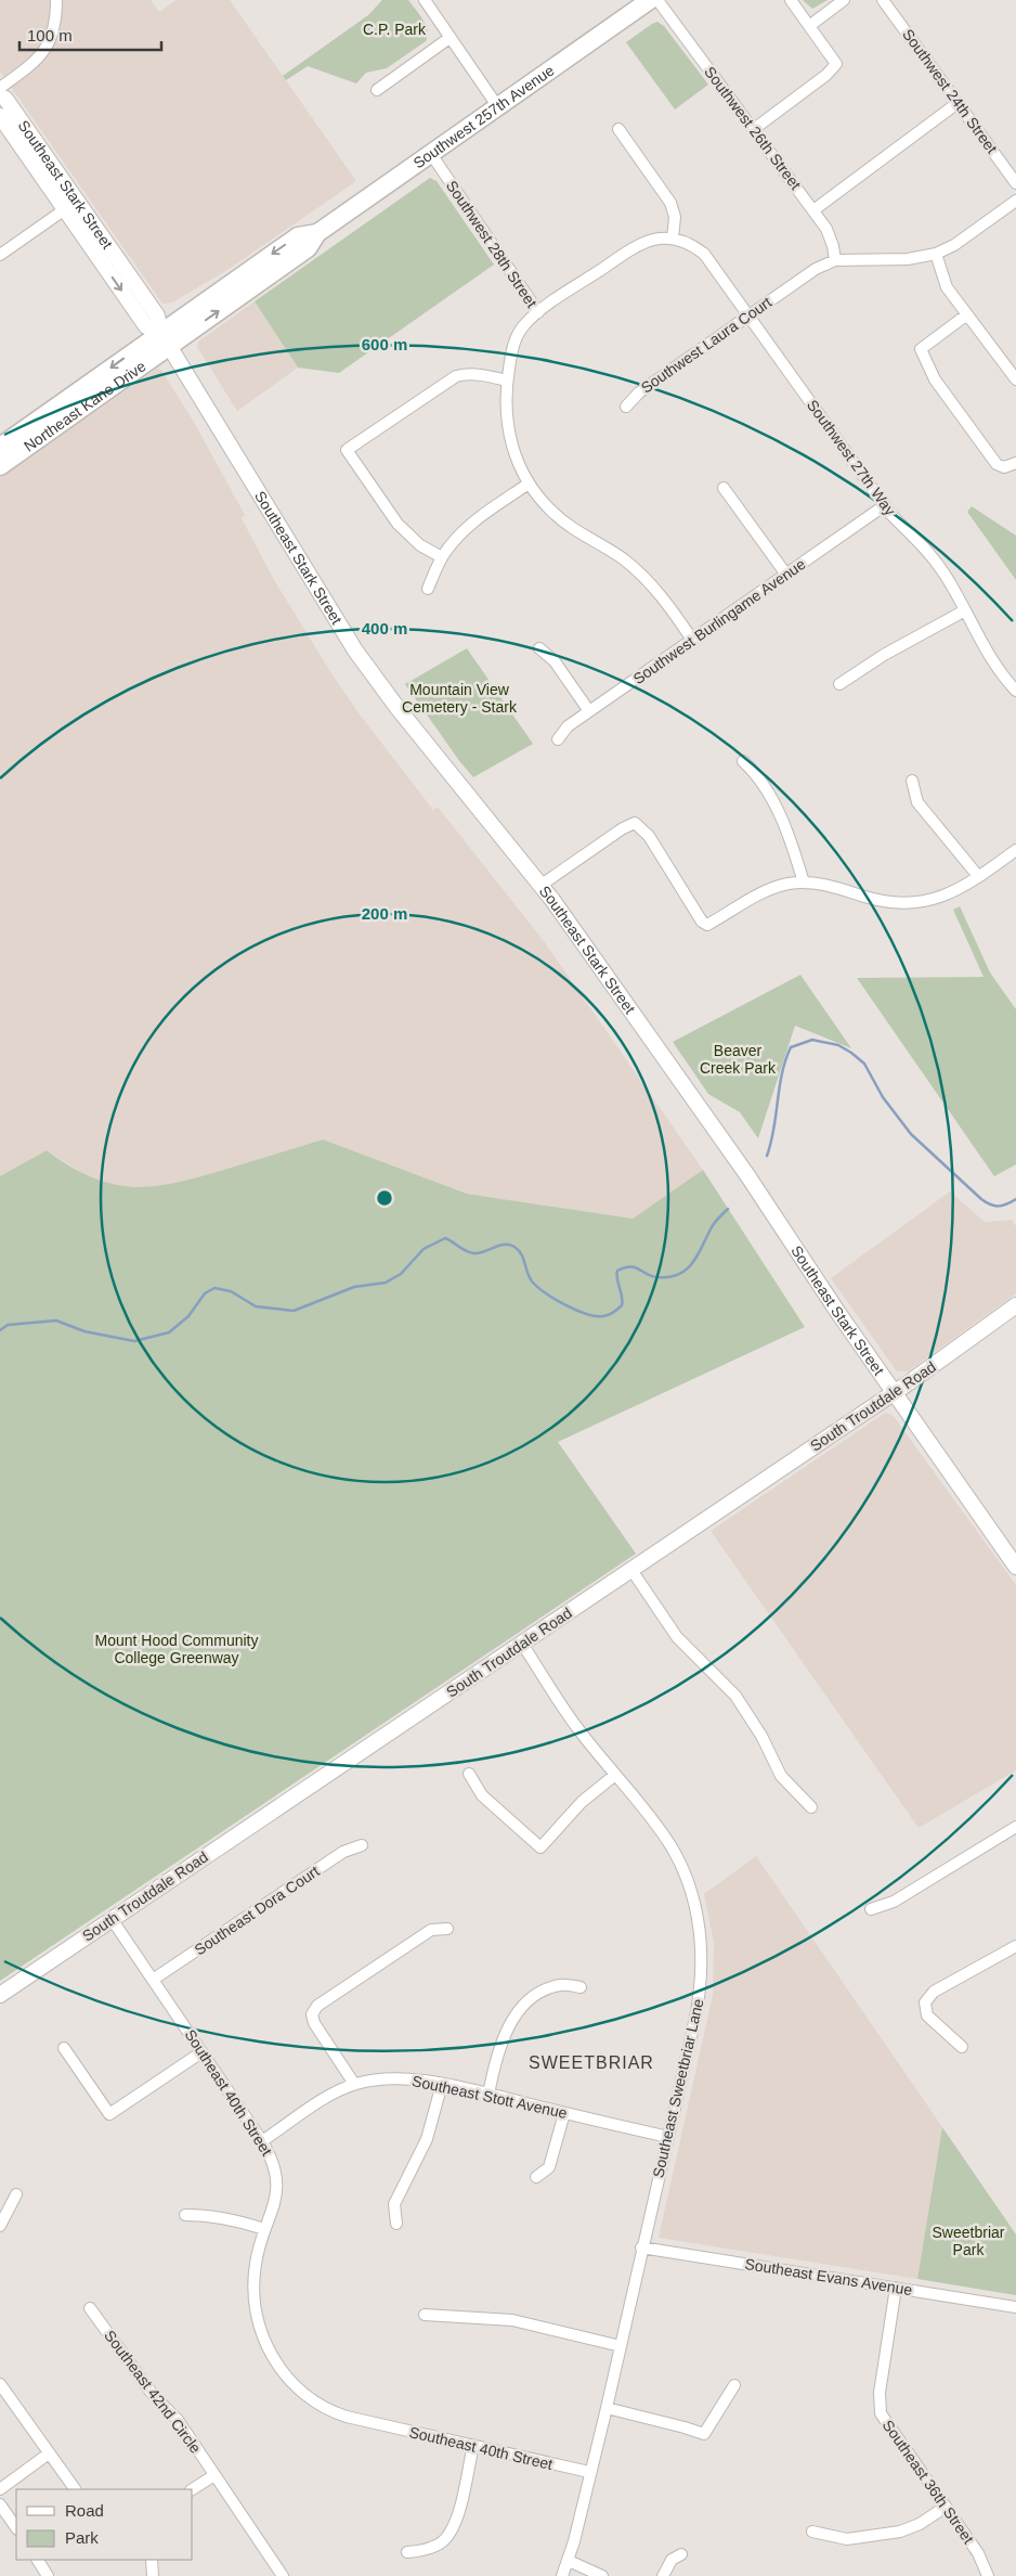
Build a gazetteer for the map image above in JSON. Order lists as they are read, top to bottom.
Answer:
{
  "streets": {
    "main road": [
      "Southwest 257th Avenue",
      "Southeast Stark Street",
      "Northeast Kane Drive",
      "South Troutdale Road"
    ],
    "street": [
      "Southwest 24th Street",
      "Southwest 26th Street",
      "Southwest 28th Street",
      "Southwest Laura Court",
      "Southwest 27th Way",
      "Southwest Burlingame Avenue",
      "Southeast Dora Court",
      "Southeast Sweetbriar Lane",
      "Southeast 40th Street",
      "Southeast Stott Avenue",
      "Southeast Evans Avenue",
      "Southeast 42nd Circle",
      "Southeast 36th Street"
    ]
  },
  "crossings": [
    ["Southwest 257th Avenue", "Southeast Stark Street"],
    ["Southwest 257th Avenue", "Southwest 28th Street"],
    ["Southwest 257th Avenue", "Northeast Kane Drive"],
    ["Southwest 26th Street", "Southwest Laura Court"],
    ["Southeast Stark Street", "Northeast Kane Drive"],
    ["Southeast Stark Street", "South Troutdale Road"],
    ["Southwest 28th Street", "Southwest Burlingame Avenue"],
    ["Southwest Laura Court", "Southwest 27th Way"],
    ["Southwest 27th Way", "Southwest Burlingame Avenue"],
    ["South Troutdale Road", "Southeast Sweetbriar Lane"],
    ["South Troutdale Road", "Southeast 40th Street"],
    ["Southeast Dora Court", "Southeast 40th Street"],
    ["Southeast Sweetbriar Lane", "Southeast 40th Street"],
    ["Southeast Sweetbriar Lane", "Southeast Stott Avenue"],
    ["Southeast Sweetbriar Lane", "Southeast Evans Avenue"],
    ["Southeast 40th Street", "Southeast Stott Avenue"],
    ["Southeast Evans Avenue", "Southeast 36th Street"]
  ],
  "districts": ["SWEETBRIAR"],
  "parks": [
    "C.P. Park",
    "Mountain View Cemetery - Stark",
    "Beaver Creek Park",
    "Mount Hood Community College Greenway",
    "Sweetbriar Park"
  ],
  "legend": ["Road", "Park"],
  "scale_bar": "100 m",
  "rings": ["600 m", "400 m", "200 m"]
}
